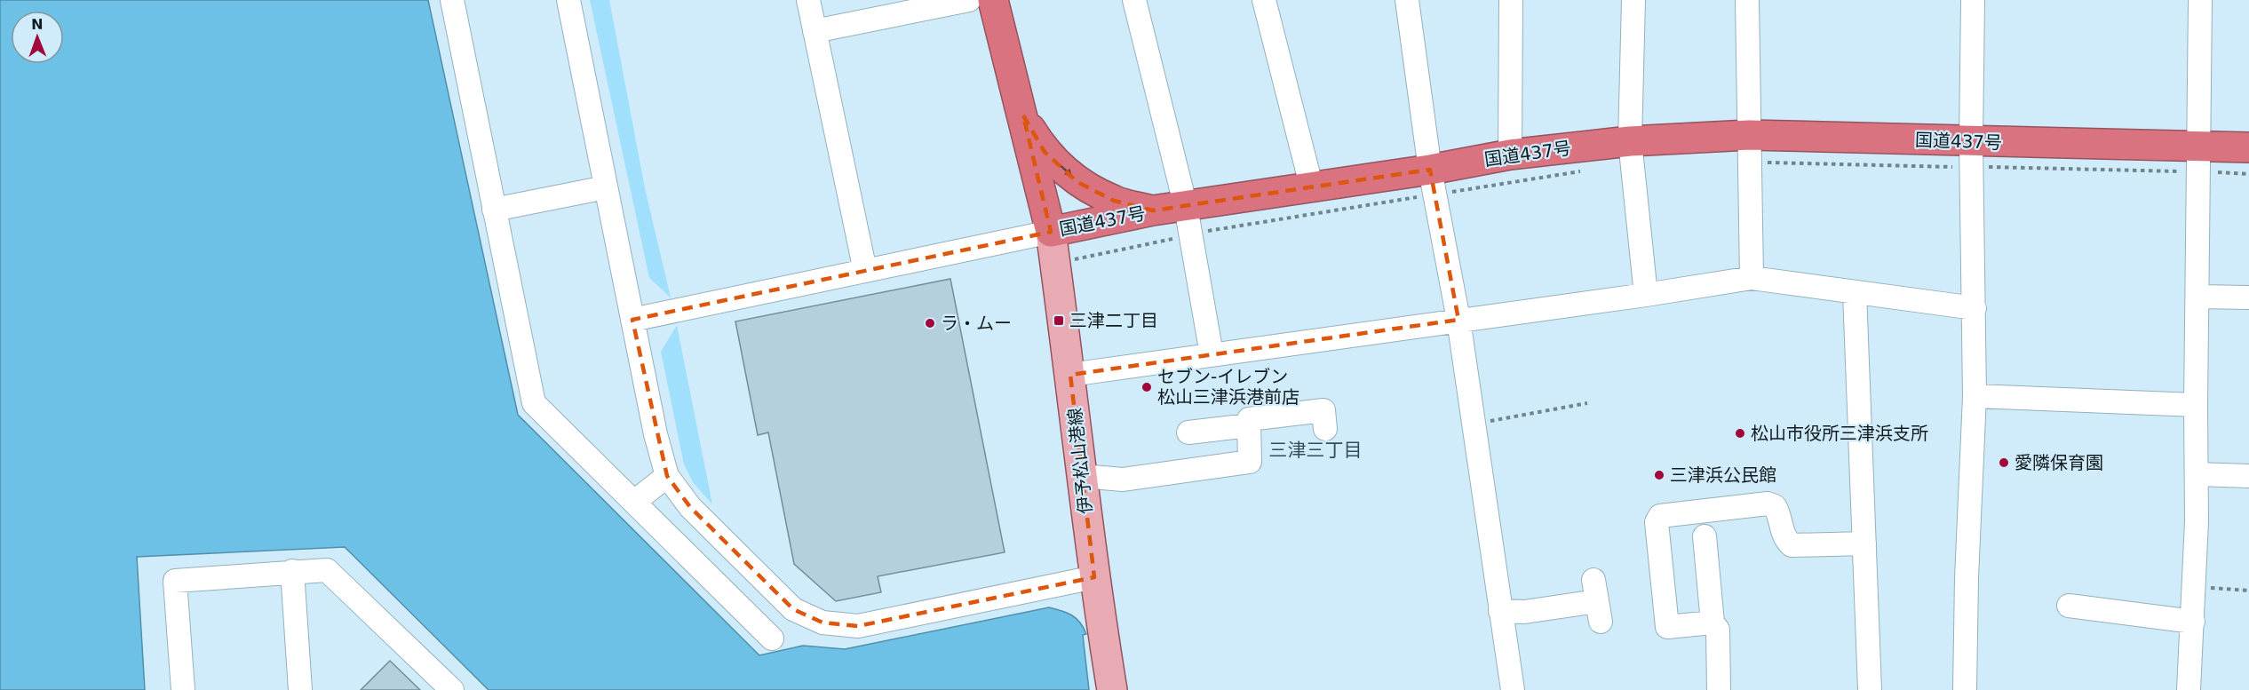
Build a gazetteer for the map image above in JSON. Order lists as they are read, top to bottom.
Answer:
{
  "streets": {
    "highway": ["国道437号"],
    "main road": ["伊予松山港線"]
  },
  "crossings": [
    ["国道437号", "伊予松山港線"]
  ],
  "districts": ["三津三丁目"],
  "places": {
    "transit": ["三津二丁目"],
    "other": [
      "ラ・ムー",
      "セブン-イレブン 松山三津浜港前店",
      "松山市役所三津浜支所",
      "愛隣保育園",
      "三津浜公民館"
    ]
  },
  "north": "top"
}
